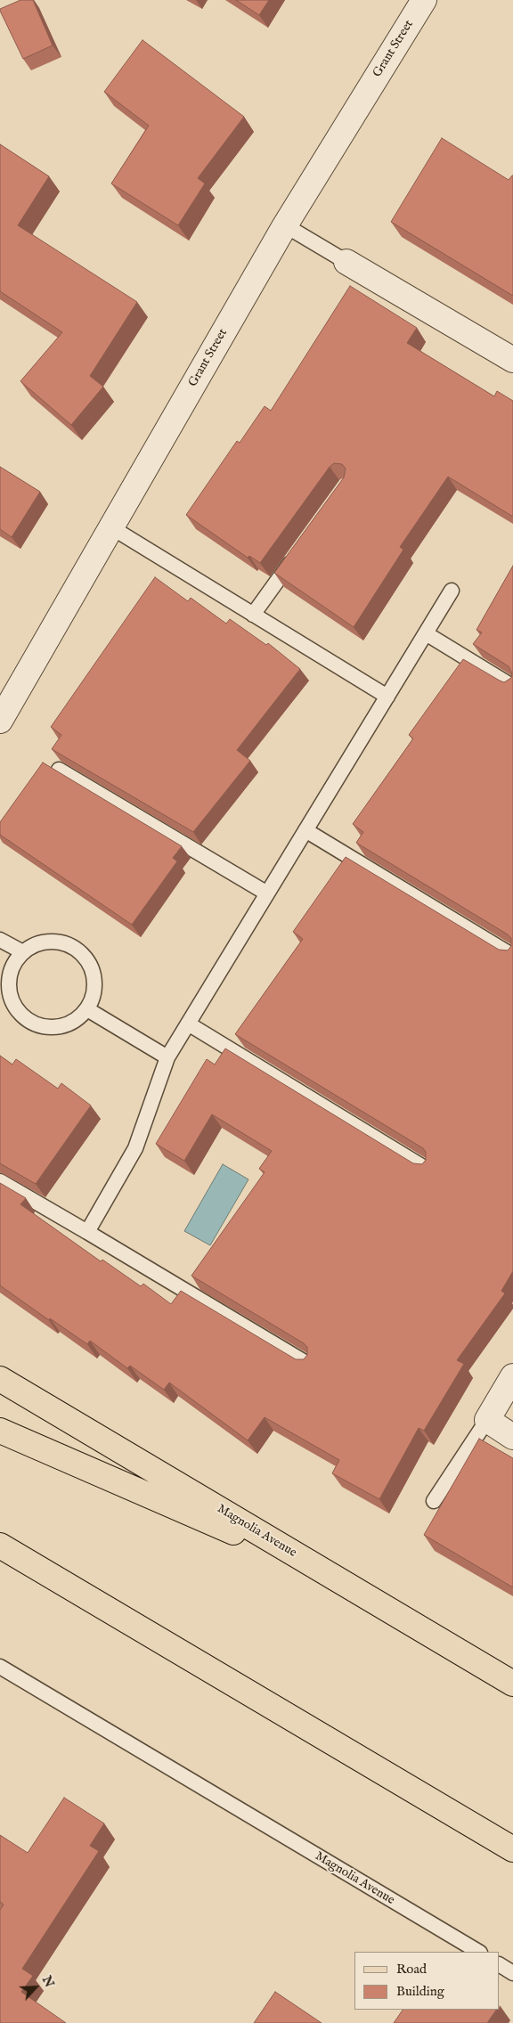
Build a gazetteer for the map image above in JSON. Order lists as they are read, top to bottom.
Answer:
{
  "streets": {
    "main road": ["Magnolia Avenue"],
    "street": ["Grant Street"]
  },
  "legend": ["Road", "Building"],
  "north": "top right"
}
